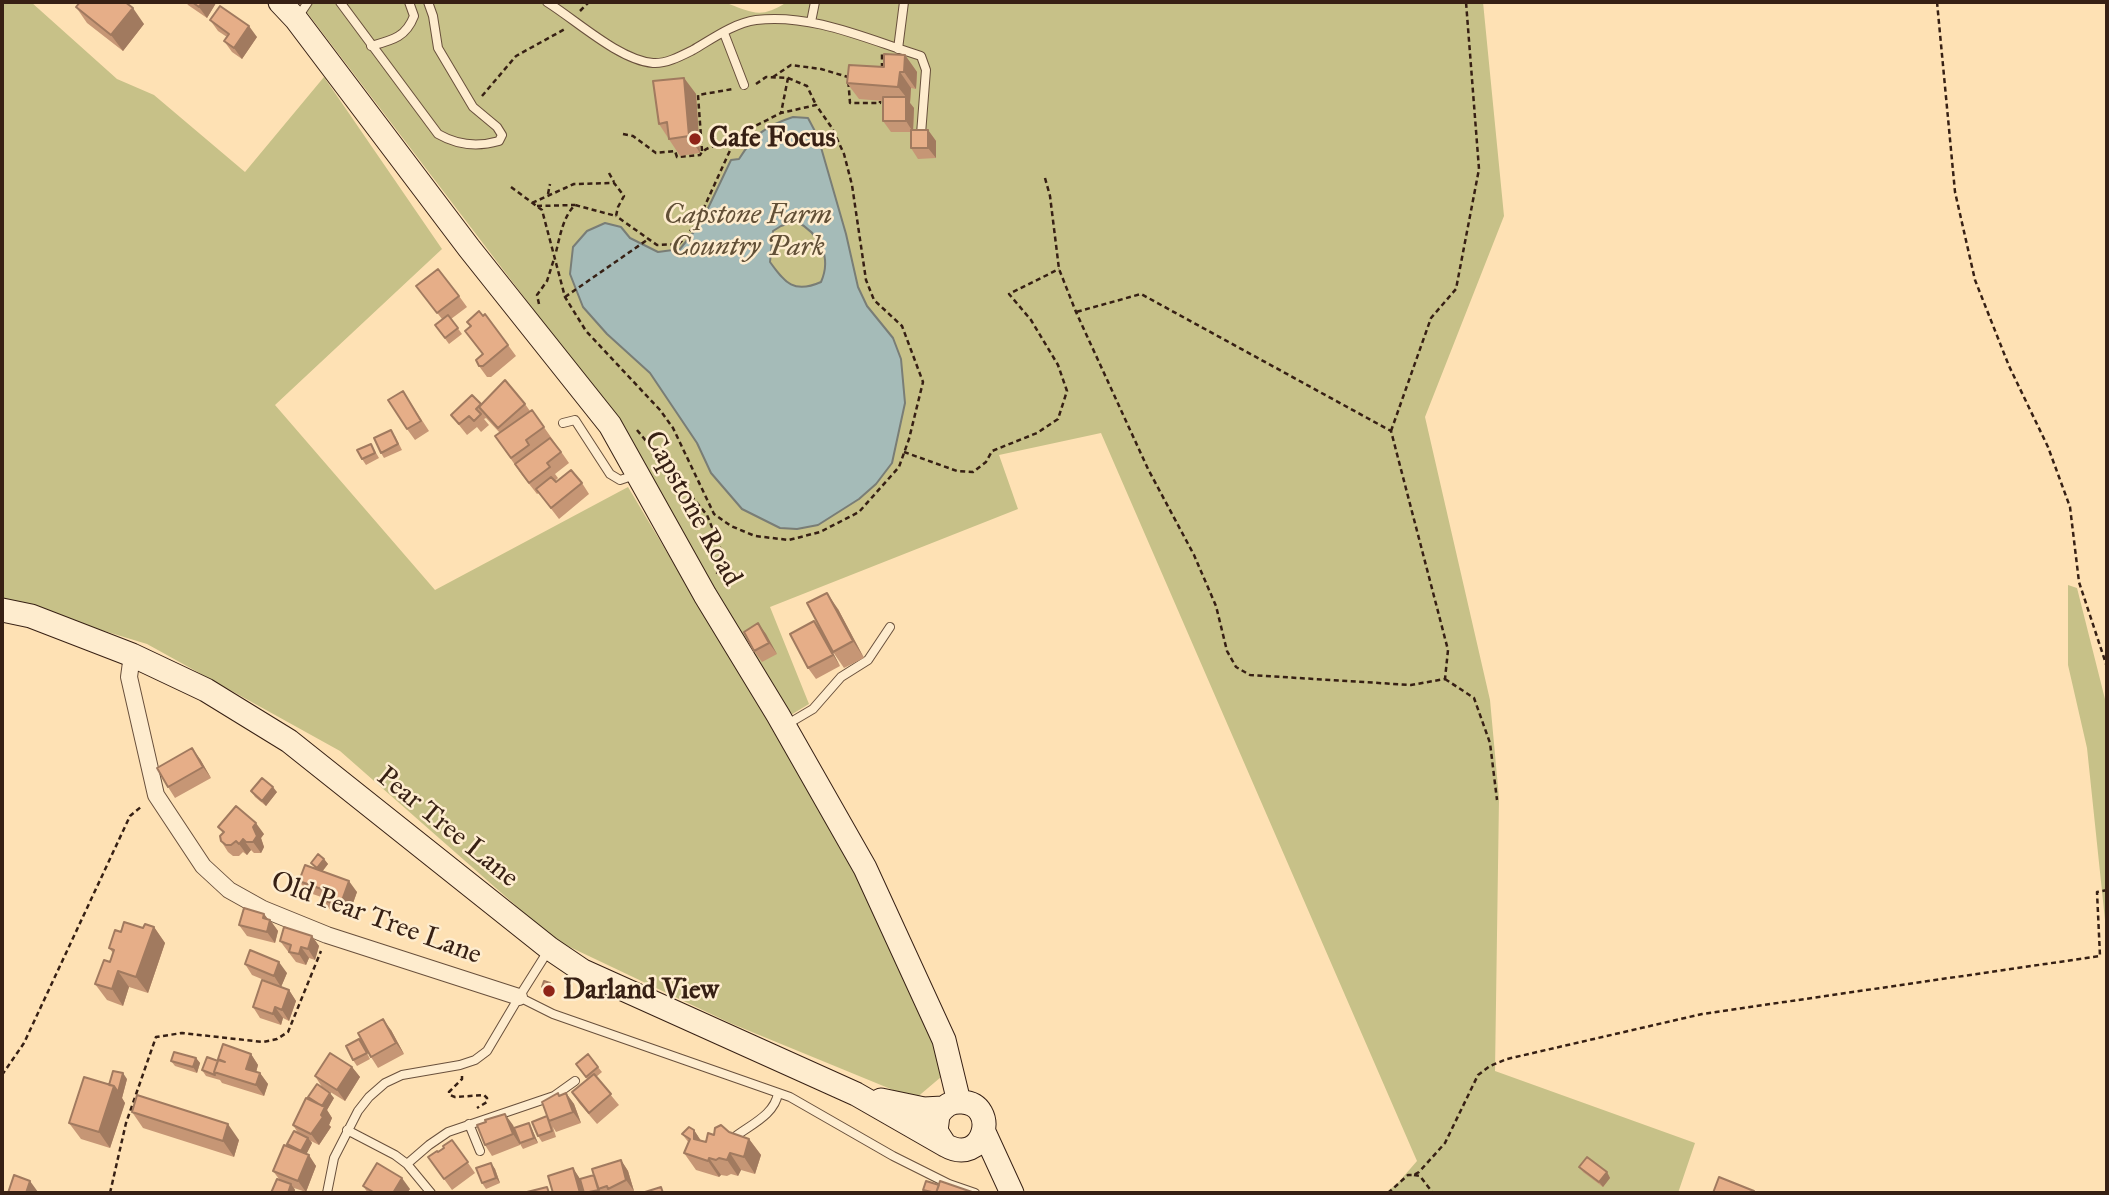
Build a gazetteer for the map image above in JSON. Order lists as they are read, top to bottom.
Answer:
{
  "streets": {
    "street": ["Capstone Road", "Pear Tree Lane", "Old Pear Tree Lane"]
  },
  "crossings": [
    ["Capstone Road", "Pear Tree Lane"],
    ["Pear Tree Lane", "Old Pear Tree Lane"]
  ],
  "parks": ["Capstone Farm Country Park"],
  "places": ["Cafe Focus", "Darland View"]
}
